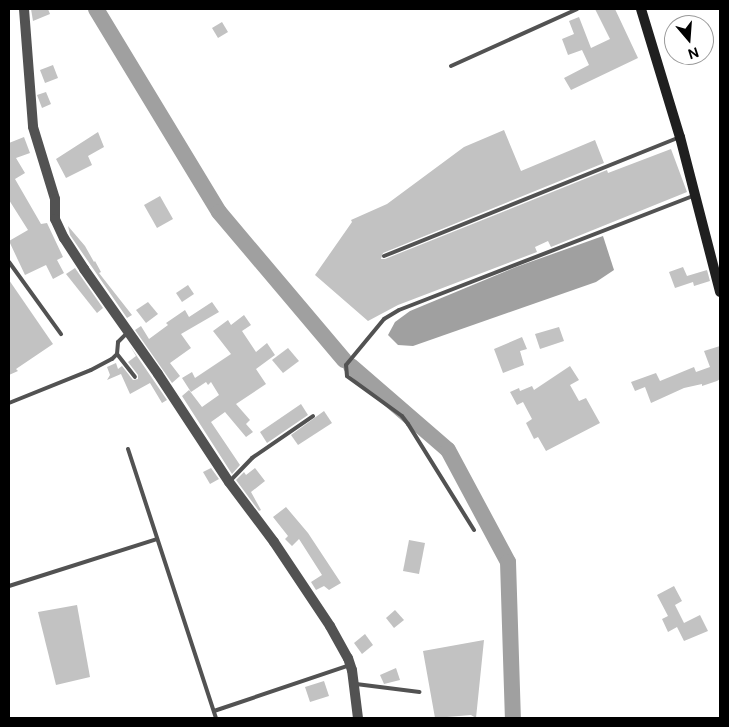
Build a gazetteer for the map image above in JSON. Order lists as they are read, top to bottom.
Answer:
{
  "north": "bottom"
}
